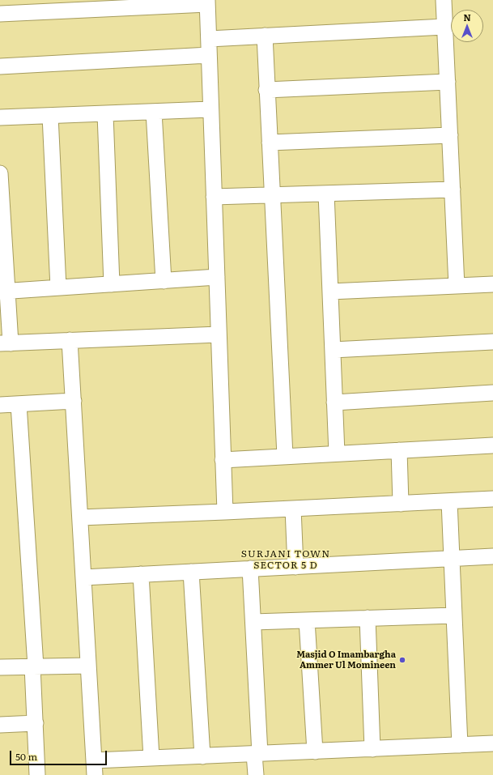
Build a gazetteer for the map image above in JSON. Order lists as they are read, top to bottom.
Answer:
{
  "districts": ["SURJANI TOWN SECTOR 5 D"],
  "places": ["Masjid O Imambargha Ammer Ul Momineen"],
  "scale_bar": "50 m",
  "north": "top"
}
